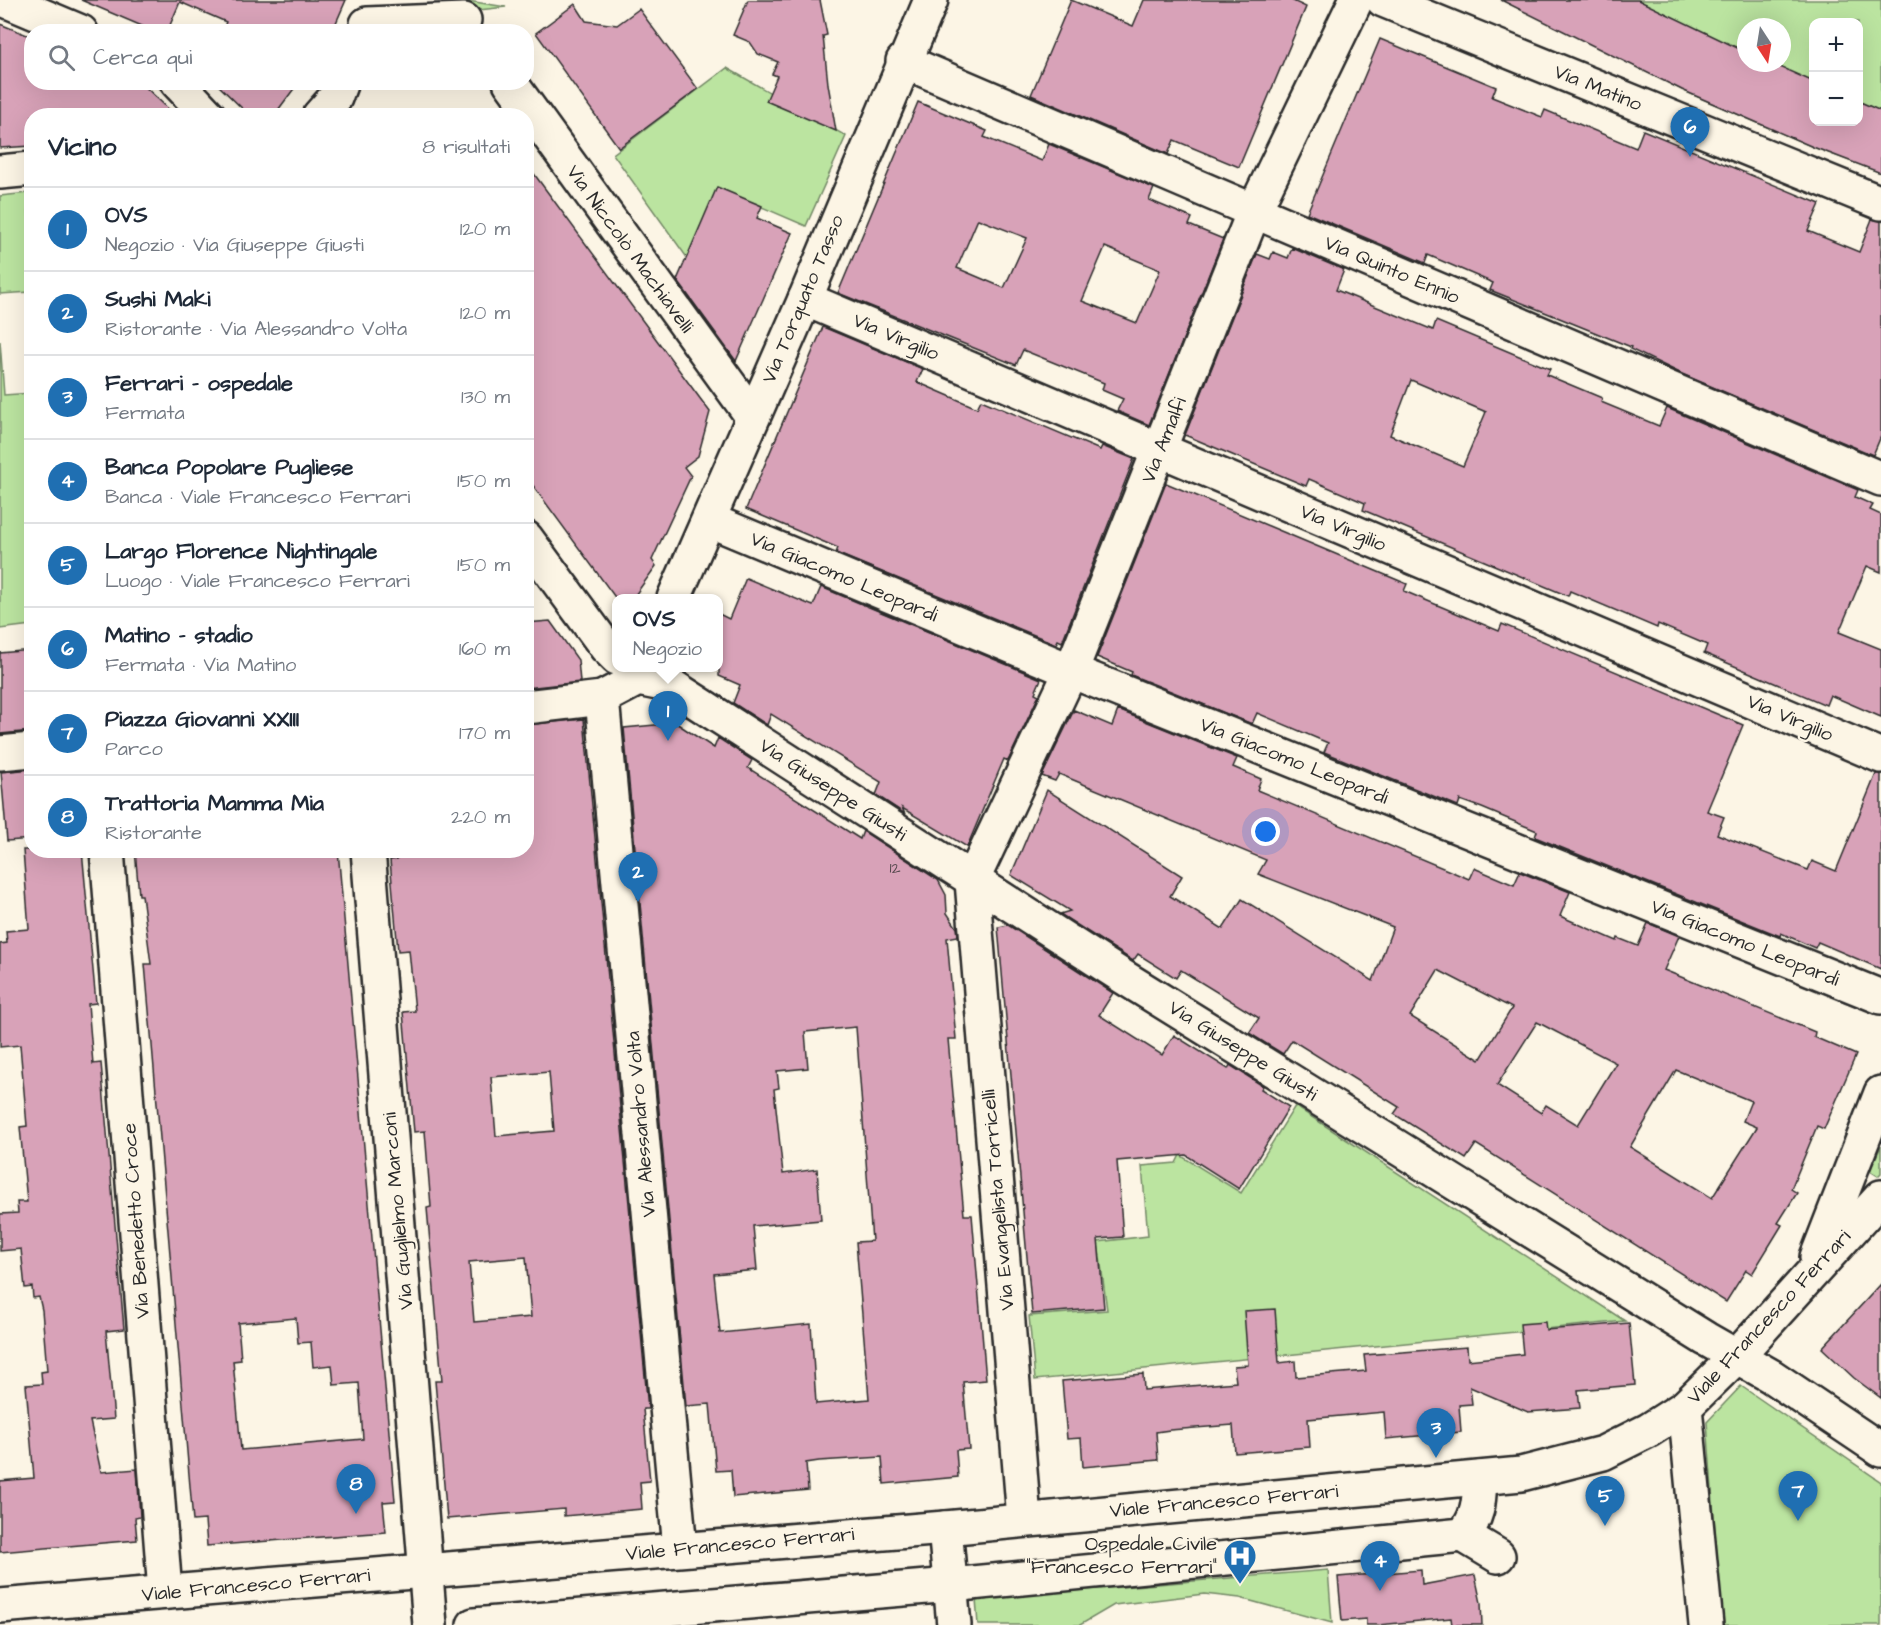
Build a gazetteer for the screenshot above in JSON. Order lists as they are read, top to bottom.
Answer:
{
  "streets": {
    "street": [
      "Via Matino",
      "Via Niccolò Machiavelli",
      "Via Quinto Ennio",
      "Via Torquato Tasso",
      "Via Virgilio",
      "Via Amalfi",
      "Via Giacomo Leopardi",
      "Via Giuseppe Giusti",
      "Via Alessandro Volta",
      "Via Evangelista Torricelli",
      "Via Guglielmo Marconi",
      "Via Benedetto Croce",
      "Viale Francesco Ferrari"
    ]
  },
  "crossings": [
    ["Via Niccolò Machiavelli", "Via Torquato Tasso"],
    ["Via Quinto Ennio", "Via Torquato Tasso"],
    ["Via Quinto Ennio", "Via Amalfi"],
    ["Via Torquato Tasso", "Via Virgilio"],
    ["Via Torquato Tasso", "Via Giacomo Leopardi"],
    ["Via Virgilio", "Via Amalfi"],
    ["Via Amalfi", "Via Giacomo Leopardi"],
    ["Via Amalfi", "Via Giuseppe Giusti"],
    ["Via Amalfi", "Via Evangelista Torricelli"],
    ["Via Giuseppe Giusti", "Via Evangelista Torricelli"],
    ["Via Giuseppe Giusti", "Viale Francesco Ferrari"],
    ["Via Alessandro Volta", "Viale Francesco Ferrari"],
    ["Via Evangelista Torricelli", "Viale Francesco Ferrari"],
    ["Via Guglielmo Marconi", "Viale Francesco Ferrari"],
    ["Via Benedetto Croce", "Viale Francesco Ferrari"]
  ],
  "places": {
    "hospital": ["Ospedale Civile \"Francesco Ferrari\""]
  },
  "house_numbers": ["12"],
  "north": "bottom",
  "page": {
    "map_buttons": ["+", "−"],
    "search": "Cerca qui",
    "pins": [
      "6",
      "1",
      "2",
      "3",
      "8",
      "7",
      "5",
      "4"
    ],
    "heading": ["Vicino", "8 risultati"],
    "list": [
      {
        "mark": "1",
        "name": "OVS",
        "note": "Negozio · Via Giuseppe Giusti",
        "value": "120 m"
      },
      {
        "mark": "2",
        "name": "Sushi Maki",
        "note": "Ristorante · Via Alessandro Volta",
        "value": "120 m"
      },
      {
        "mark": "3",
        "name": "Ferrari - ospedale",
        "note": "Fermata",
        "value": "130 m"
      },
      {
        "mark": "4",
        "name": "Banca Popolare Pugliese",
        "note": "Banca · Viale Francesco Ferrari",
        "value": "150 m"
      },
      {
        "mark": "5",
        "name": "Largo Florence Nightingale",
        "note": "Luogo · Viale Francesco Ferrari",
        "value": "150 m"
      },
      {
        "mark": "6",
        "name": "Matino - stadio",
        "note": "Fermata · Via Matino",
        "value": "160 m"
      },
      {
        "mark": "7",
        "name": "Piazza Giovanni XXIII",
        "note": "Parco",
        "value": "170 m"
      },
      {
        "mark": "8",
        "name": "Trattoria Mamma Mia",
        "note": "Ristorante",
        "value": "220 m"
      }
    ],
    "popup": ["OVS", "Negozio"]
  }
}
